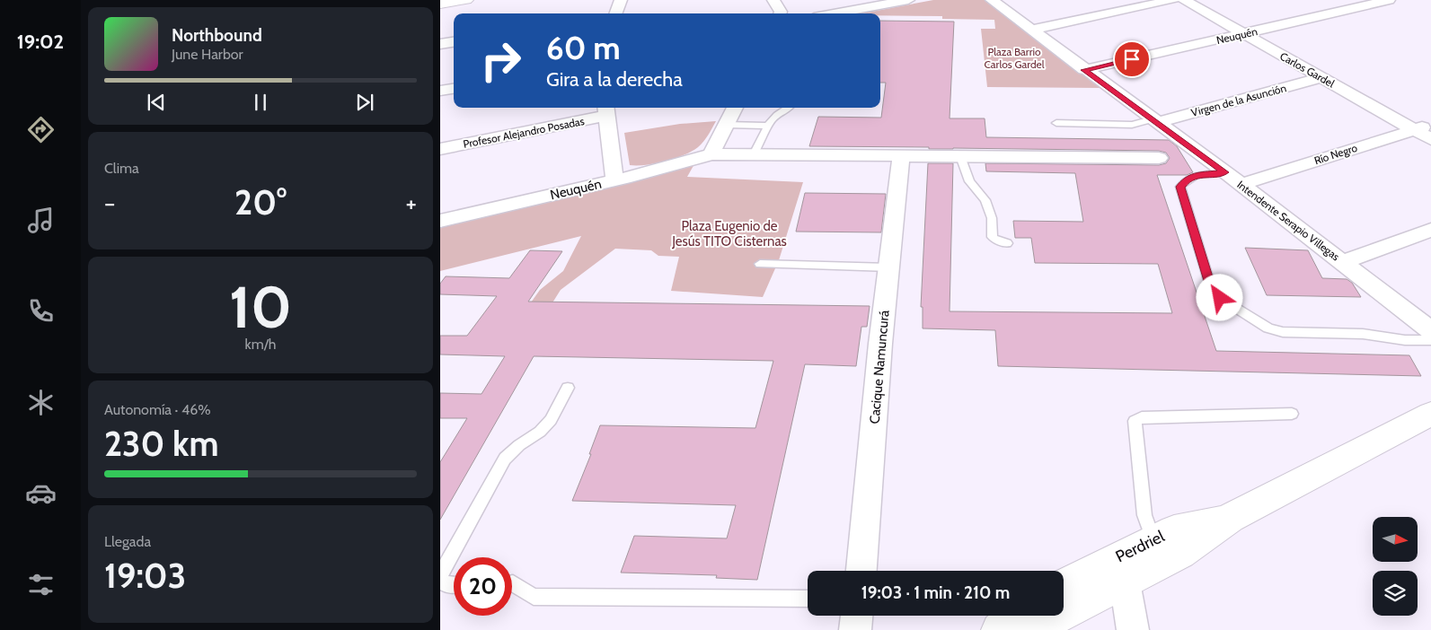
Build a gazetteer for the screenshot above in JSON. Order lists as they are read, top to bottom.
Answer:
{
  "streets": {
    "main road": ["Perdriel"],
    "street": [
      "Neuquén",
      "Carlos Gardel",
      "Virgen de la Asunción",
      "Profesor Alejandro Posadas",
      "Río Negro",
      "Intendente Serapio Villegas",
      "Cacique Namuncurá"
    ]
  },
  "crossings": [
    ["Neuquén", "Carlos Gardel"],
    ["Neuquén", "Intendente Serapio Villegas"],
    ["Neuquén", "Cacique Namuncurá"],
    ["Carlos Gardel", "Virgen de la Asunción"],
    ["Carlos Gardel", "Río Negro"],
    ["Virgen de la Asunción", "Intendente Serapio Villegas"],
    ["Río Negro", "Intendente Serapio Villegas"]
  ],
  "parks": ["Plaza Barrio Carlos Gardel", "Plaza Eugenio de Jesús TITO Cisternas"],
  "north": "right",
  "page": {
    "tabs": "19:02",
    "turn": ["60 m", "Gira a la derecha"],
    "song": ["Northbound", "June Harbor"],
    "tile": [
      "Clima",
      ["10", "km/h"],
      ["Autonomía · 46%", "230 km"],
      ["Llegada", "19:03"]
    ],
    "heat": ["−", "20°", "+"],
    "limit": "20",
    "trip": "19:03 · 1 min · 210 m"
  }
}
